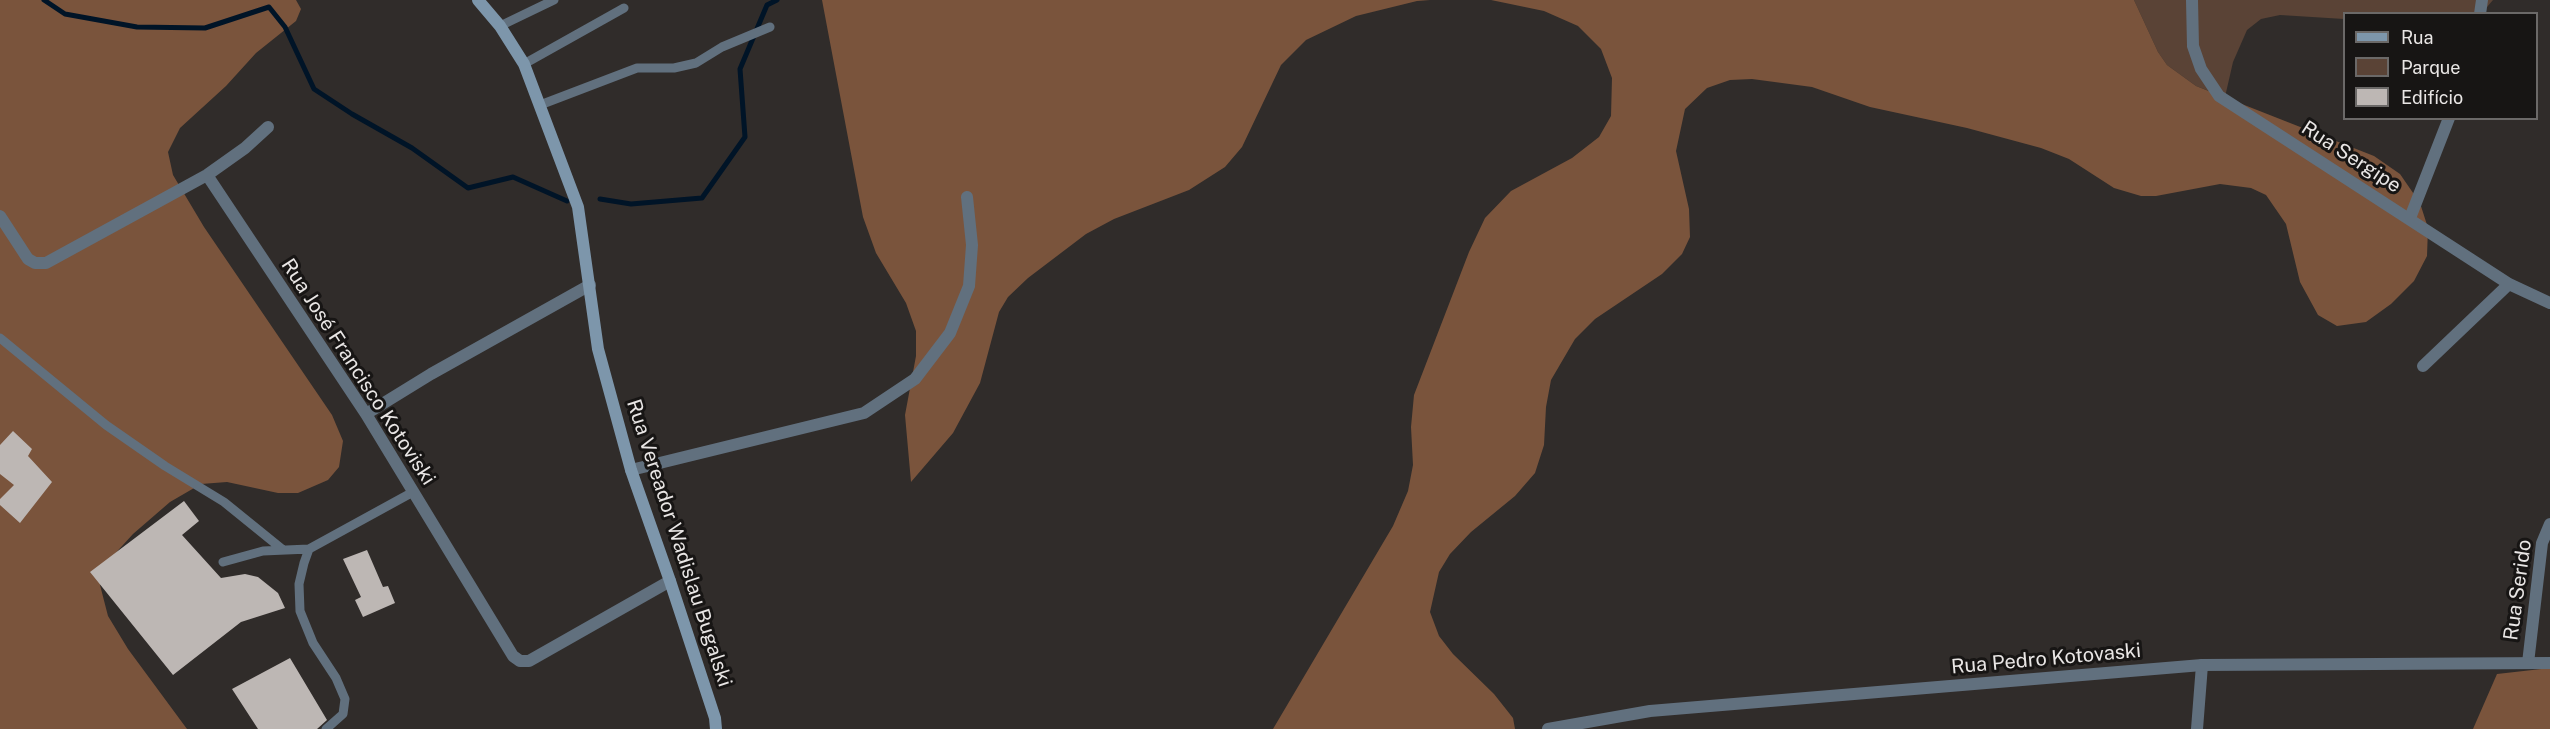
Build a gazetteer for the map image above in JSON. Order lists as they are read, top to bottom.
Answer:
{
  "streets": {
    "main road": ["Rua Vereador Wadislau Bugalski"],
    "street": [
      "Rua Sergipe",
      "Rua José Francisco Kotoviski",
      "Rua Serido",
      "Rua Pedro Kotovaski"
    ]
  },
  "crossings": [
    ["Rua José Francisco Kotoviski", "Rua Vereador Wadislau Bugalski"],
    ["Rua Serido", "Rua Pedro Kotovaski"]
  ],
  "legend": ["Rua", "Parque", "Edifício"]
}
